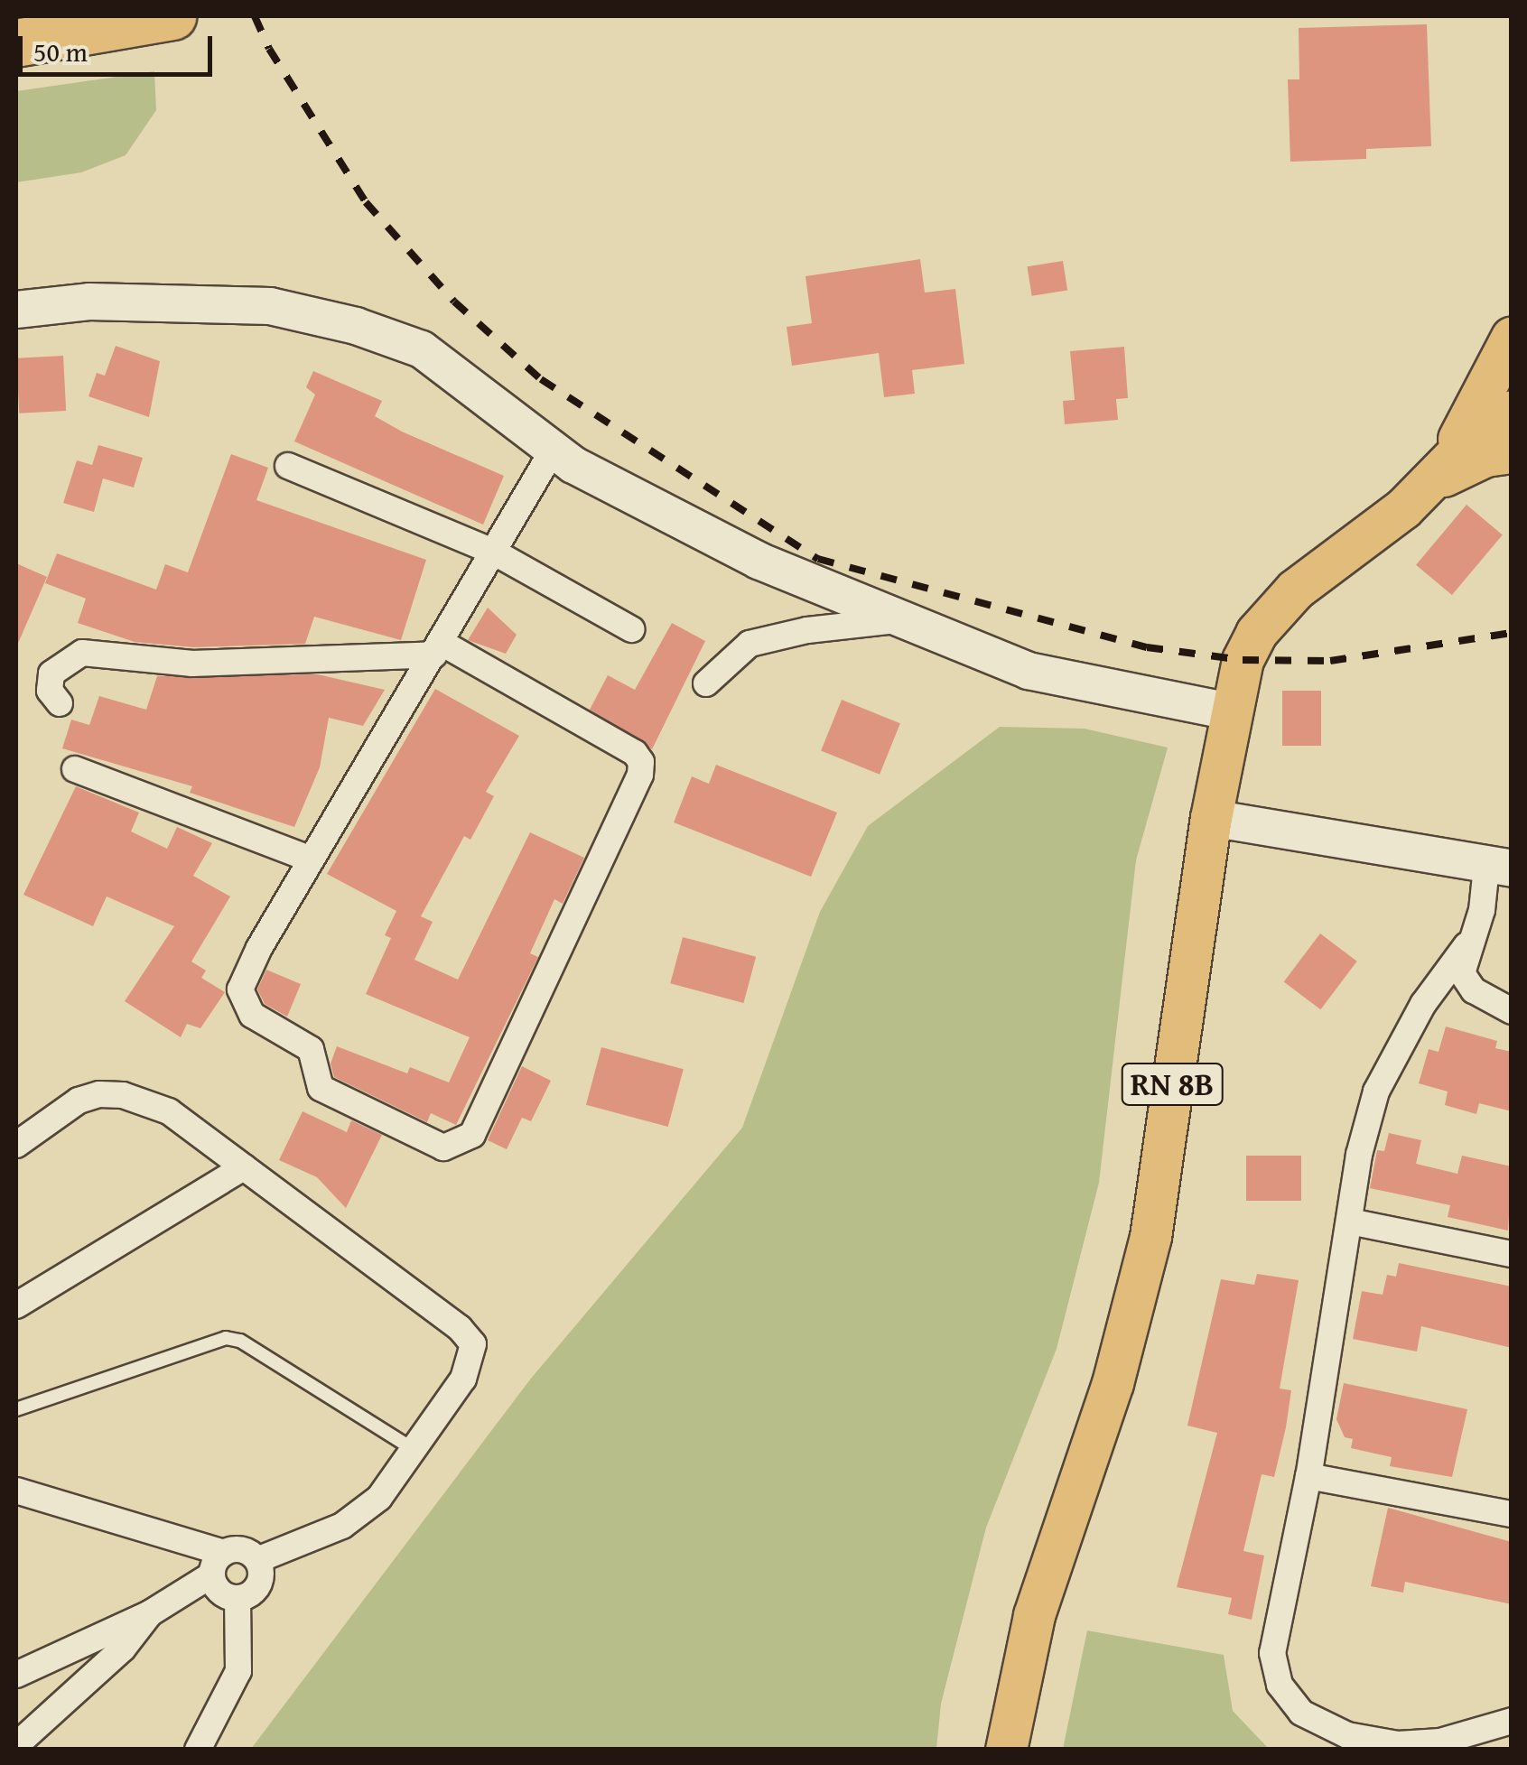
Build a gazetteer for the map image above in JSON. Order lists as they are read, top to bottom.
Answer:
{
  "streets": {
    "main road": ["RN 8B"]
  },
  "scale_bar": "50 m"
}
